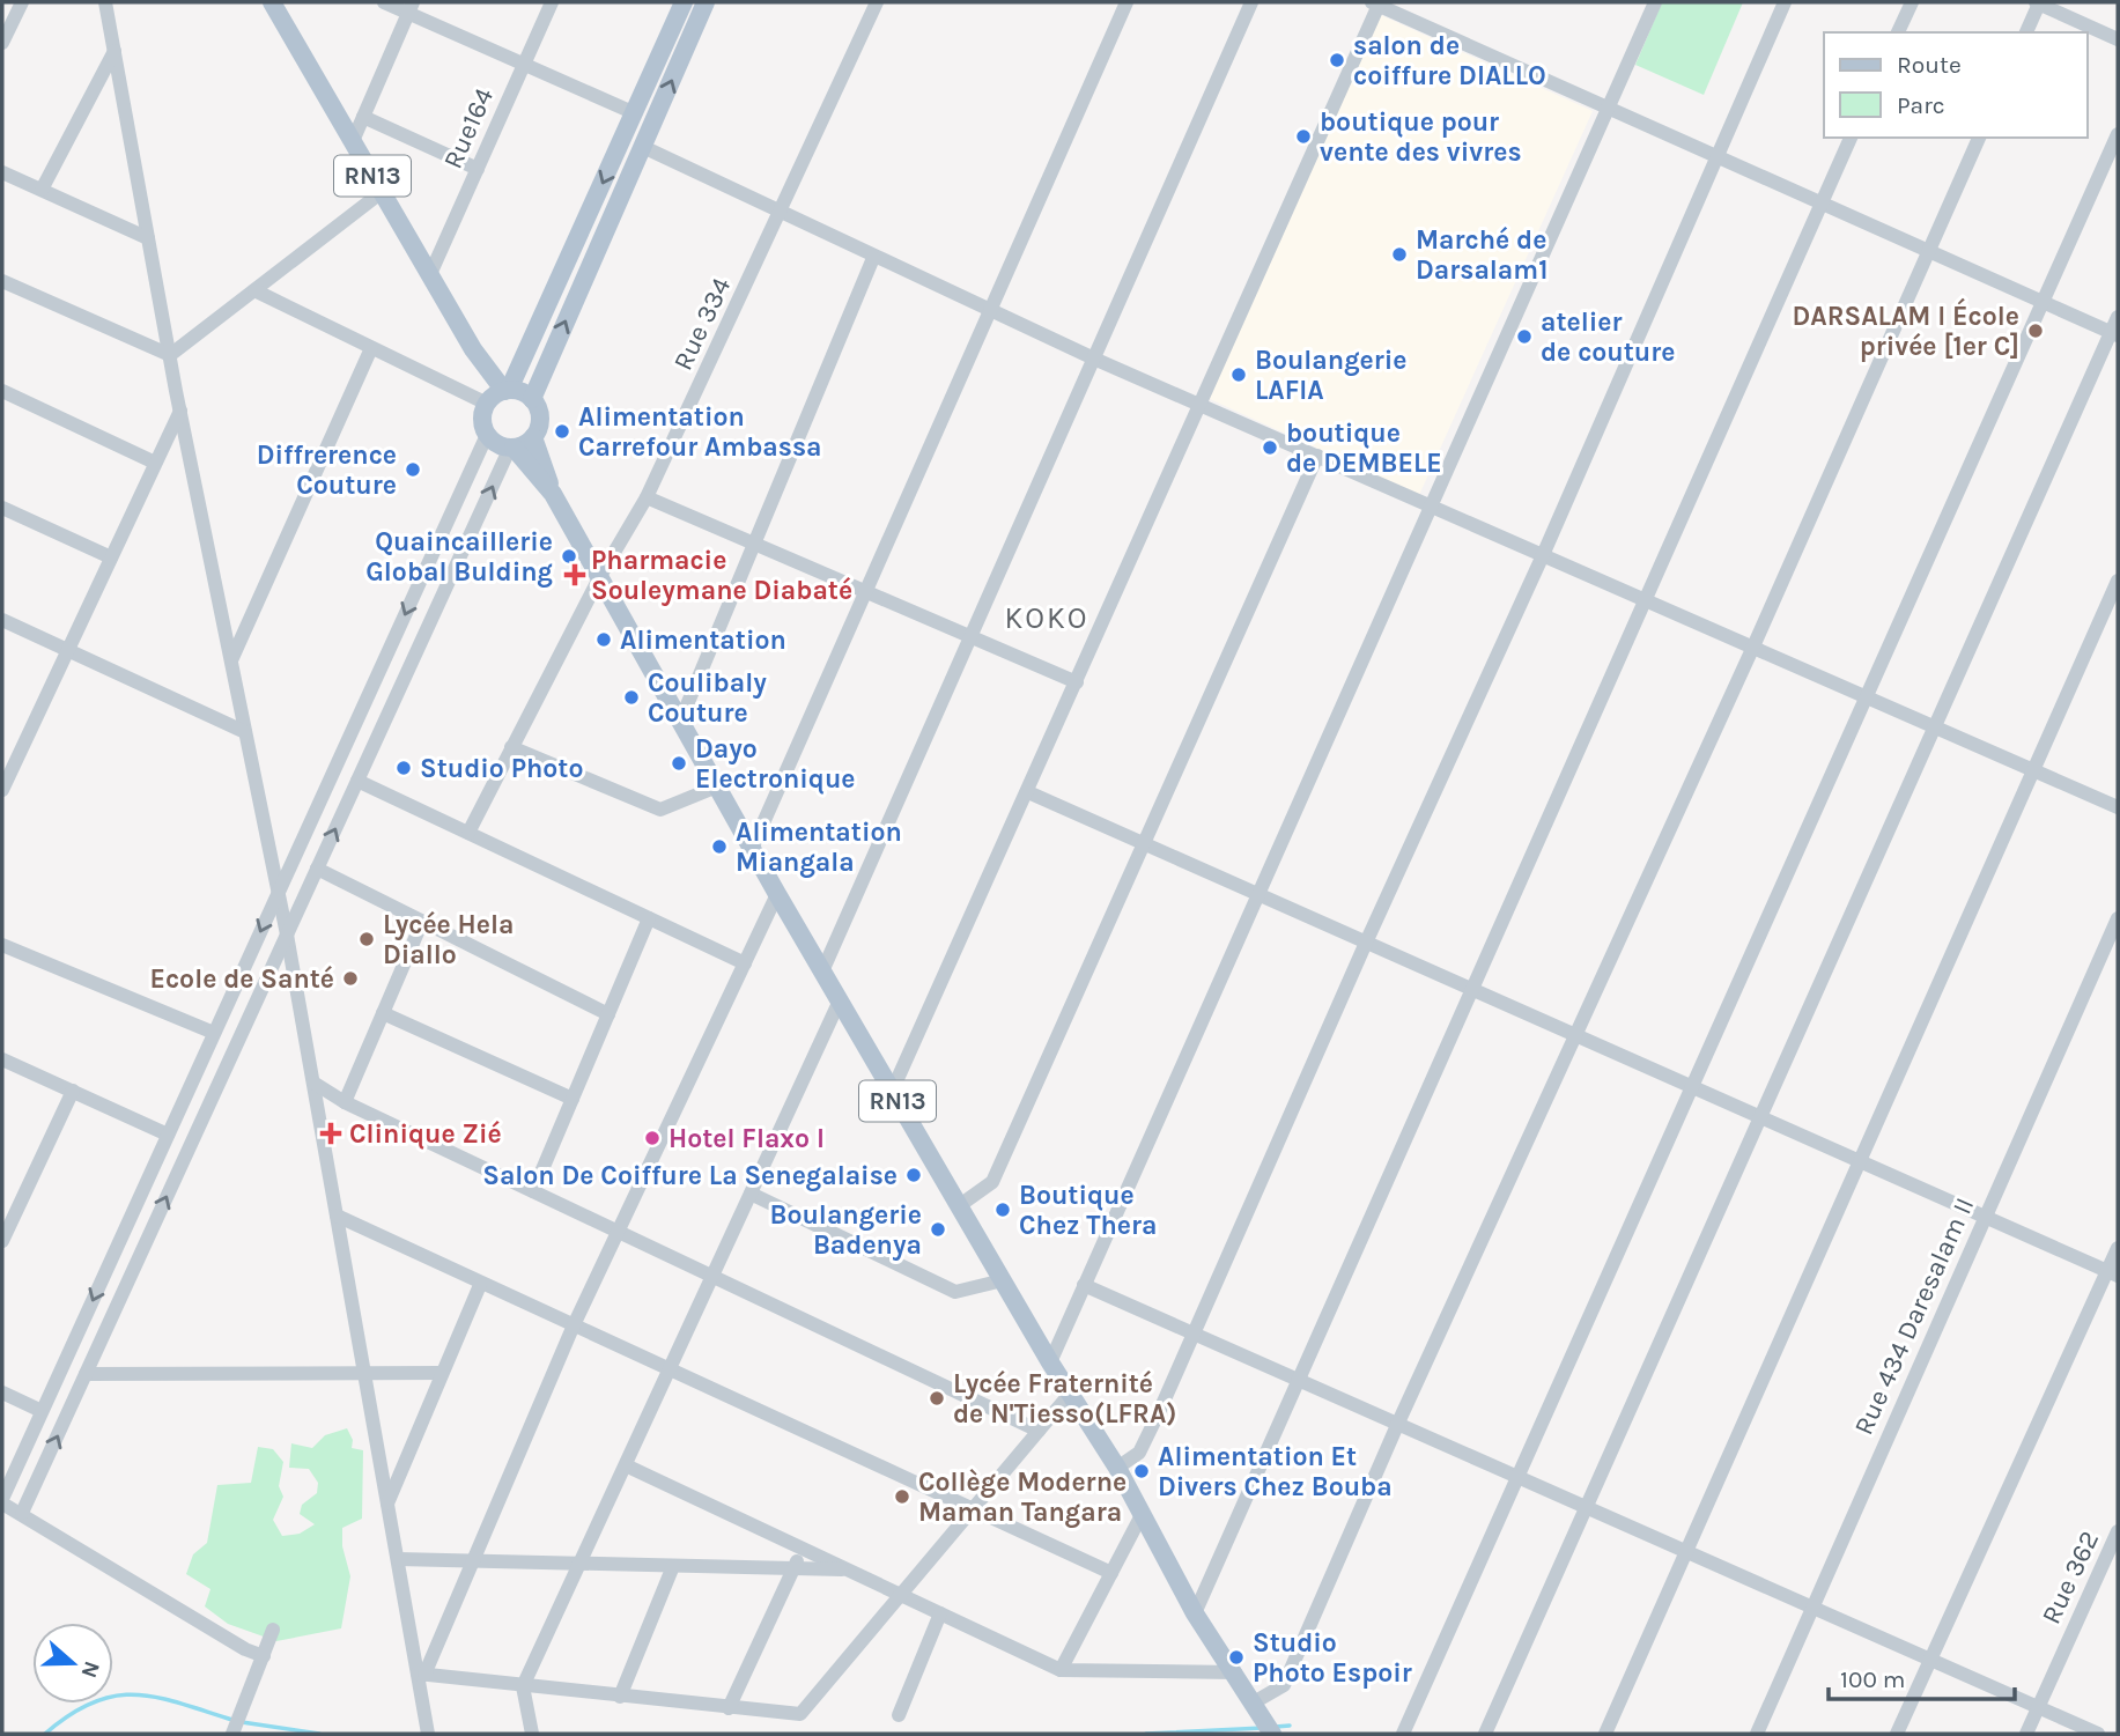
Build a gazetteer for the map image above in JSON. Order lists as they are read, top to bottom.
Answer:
{
  "streets": {
    "main road": ["RN13"],
    "street": [
      "Rue164",
      "Rue 334",
      "Rue 434 Daresalam II",
      "Rue 362"
    ]
  },
  "crossings": [
    ["Rue164", "RN13"],
    ["RN13", "Rue 334"]
  ],
  "districts": ["KOKO"],
  "places": {
    "other": [
      "salon de coiffure DIALLO",
      "boutique pour vente des vivres",
      "Marché de Darsalam1",
      "DARSALAM I École privée [1er C]",
      "atelier de couture",
      "Boulangerie LAFIA",
      "Alimentation Carrefour Ambassa",
      "boutique de DEMBELE",
      "Diffrerence Couture",
      "Quaincaillerie Global Bulding",
      "Alimentation",
      "Coulibaly Couture",
      "Dayo Electronique",
      "Studio Photo",
      "Alimentation Miangala",
      "Lycée Hela Diallo",
      "Ecole de Santé",
      "Hotel Flaxo I",
      "Salon De Coiffure La Senegalaise",
      "Boutique Chez Thera",
      "Boulangerie Badenya",
      "Lycée Fraternité de N'Tiesso(LFRA)",
      "Alimentation Et Divers Chez Bouba",
      "Collège Moderne Maman Tangara",
      "Studio Photo Espoir"
    ],
    "health": ["Pharmacie Souleymane Diabaté", "Clinique Zié"]
  },
  "legend": ["Route", "Parc"],
  "scale_bar": "100 m",
  "north": "right"
}
